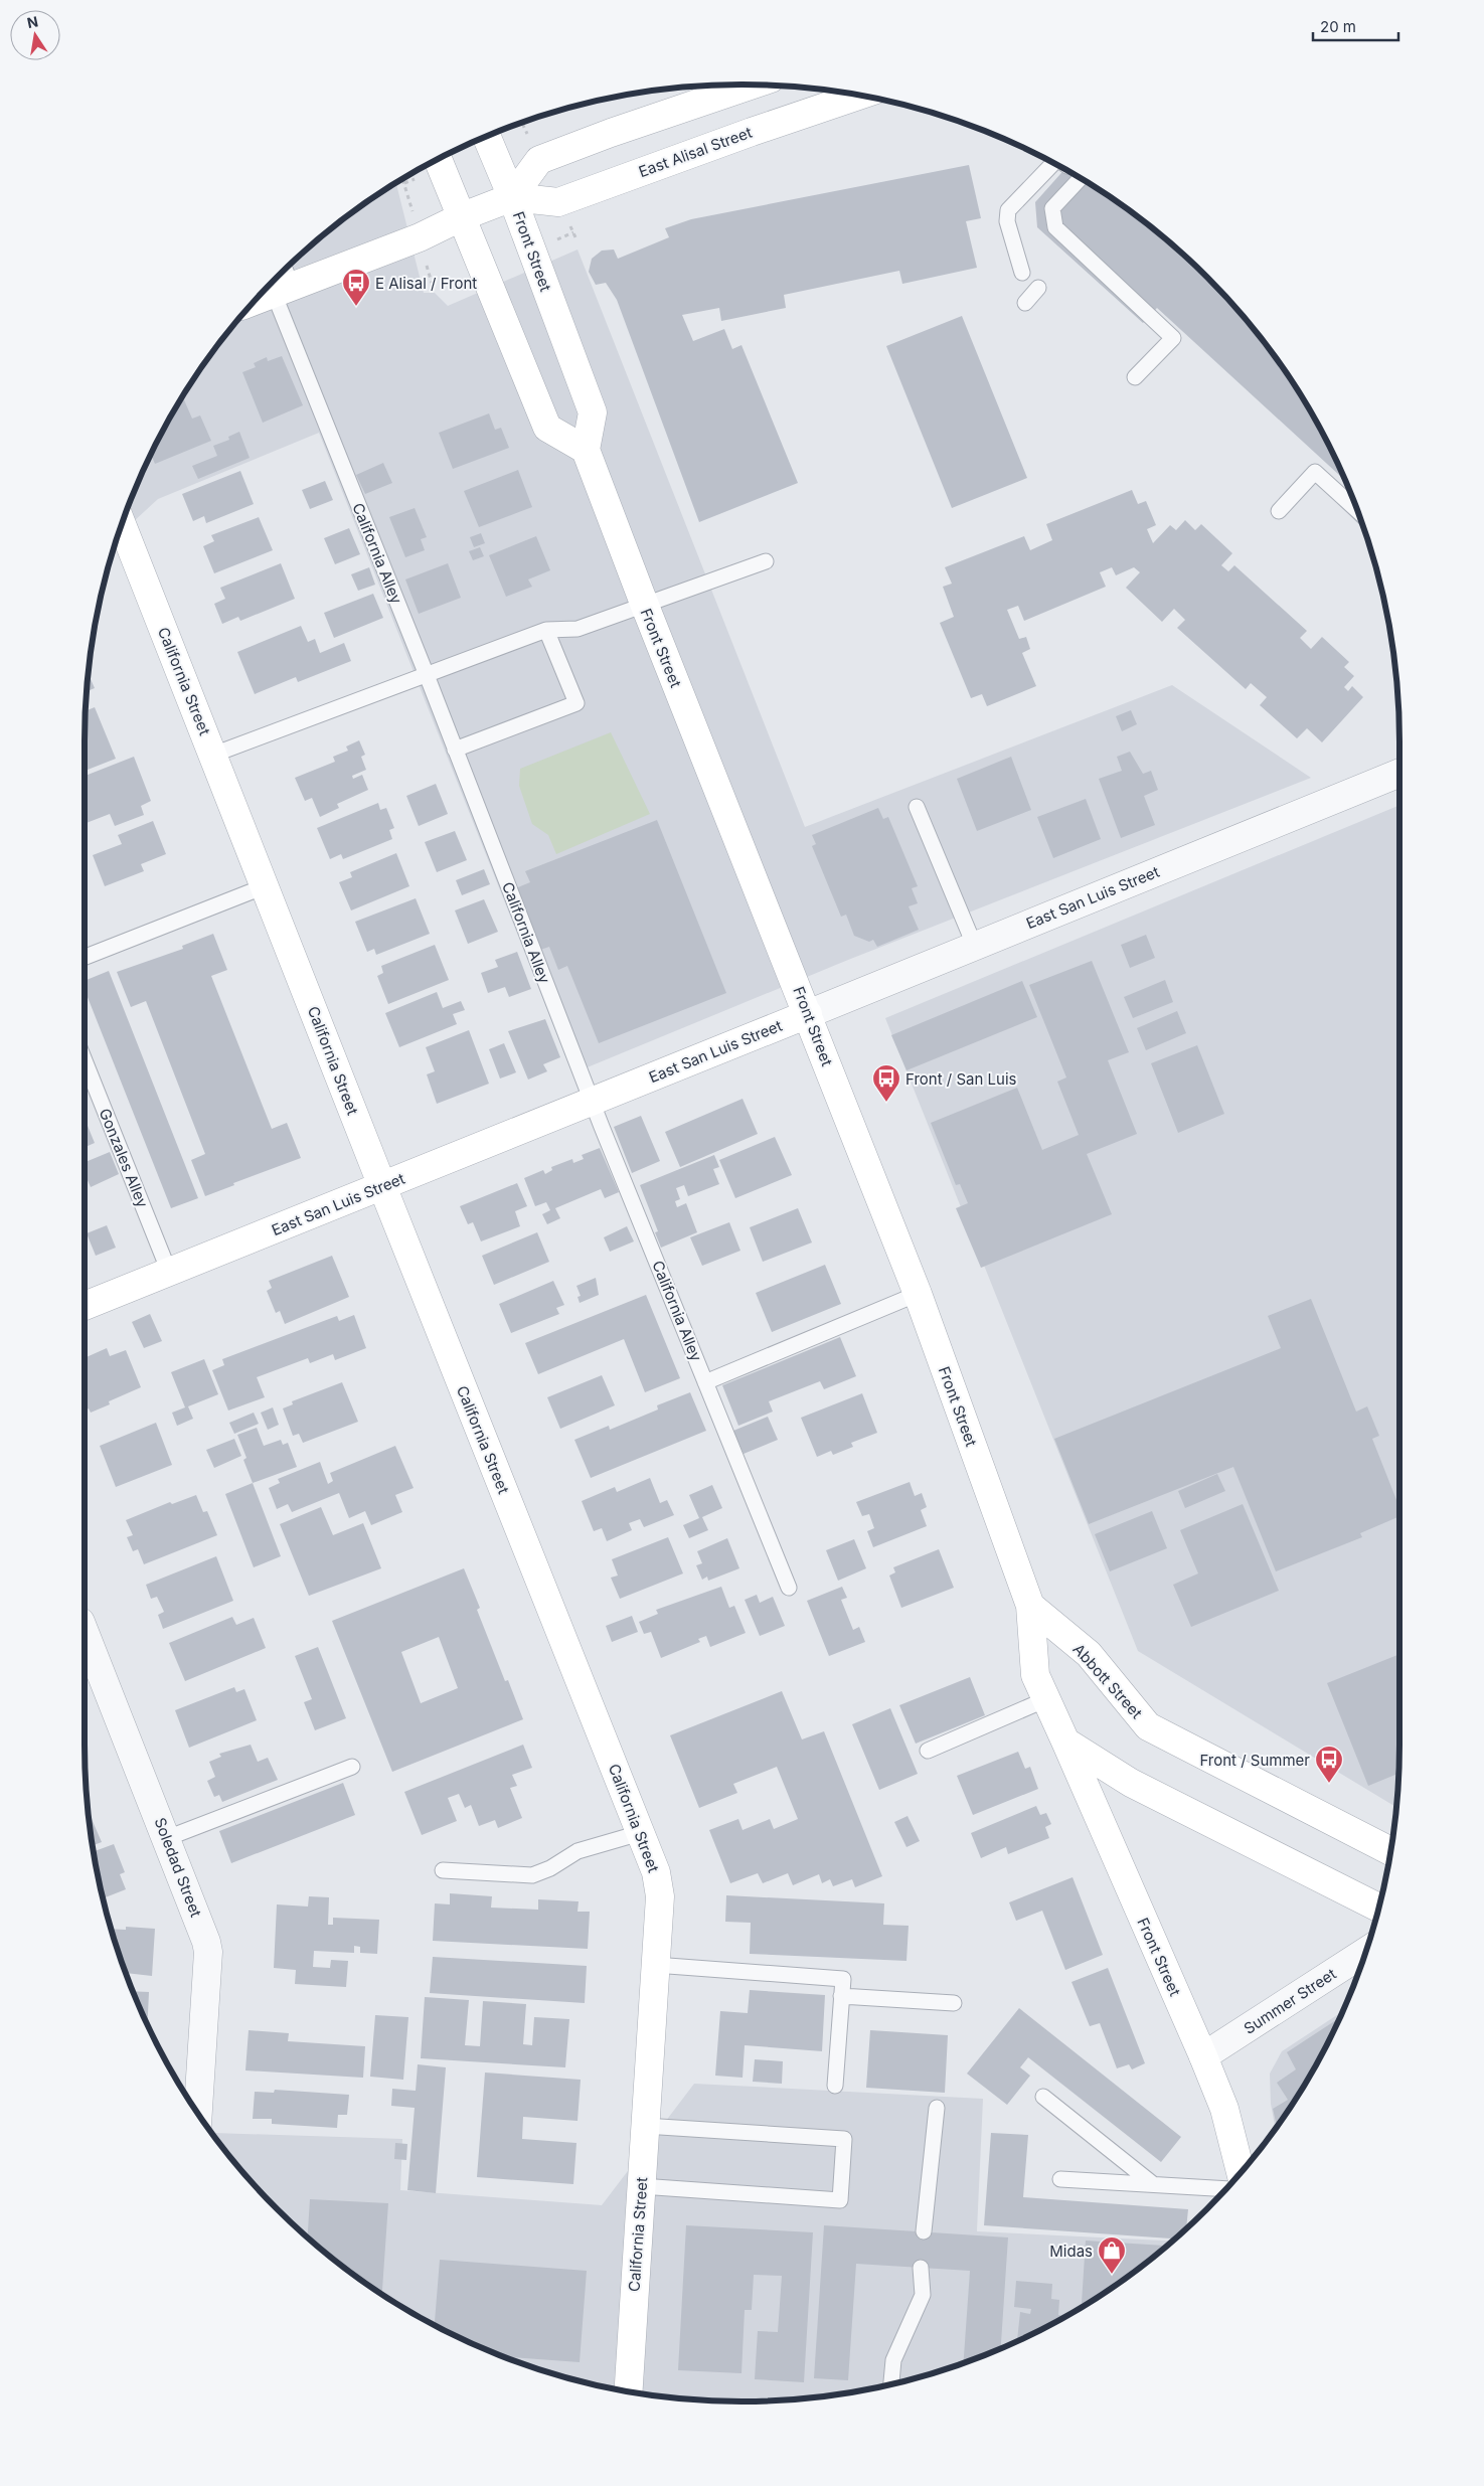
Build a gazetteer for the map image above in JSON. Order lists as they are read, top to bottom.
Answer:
{
  "streets": {
    "main road": [
      "East Alisal Street",
      "Front Street",
      "California Street",
      "East San Luis Street",
      "Abbott Street"
    ],
    "street": ["Soledad Street", "Summer Street"],
    "lane": ["California Alley", "Gonzales Alley"]
  },
  "crossings": [
    ["East Alisal Street", "Front Street"],
    ["East Alisal Street", "California Alley"],
    ["Front Street", "East San Luis Street"],
    ["Front Street", "Abbott Street"],
    ["Front Street", "Summer Street"],
    ["California Alley", "East San Luis Street"],
    ["California Street", "East San Luis Street"],
    ["East San Luis Street", "Gonzales Alley"]
  ],
  "places": {
    "bus stop": ["E Alisal / Front", "Front / San Luis", "Front / Summer"],
    "shop": ["Midas"]
  },
  "scale_bar": "20 m",
  "north": "top"
}
